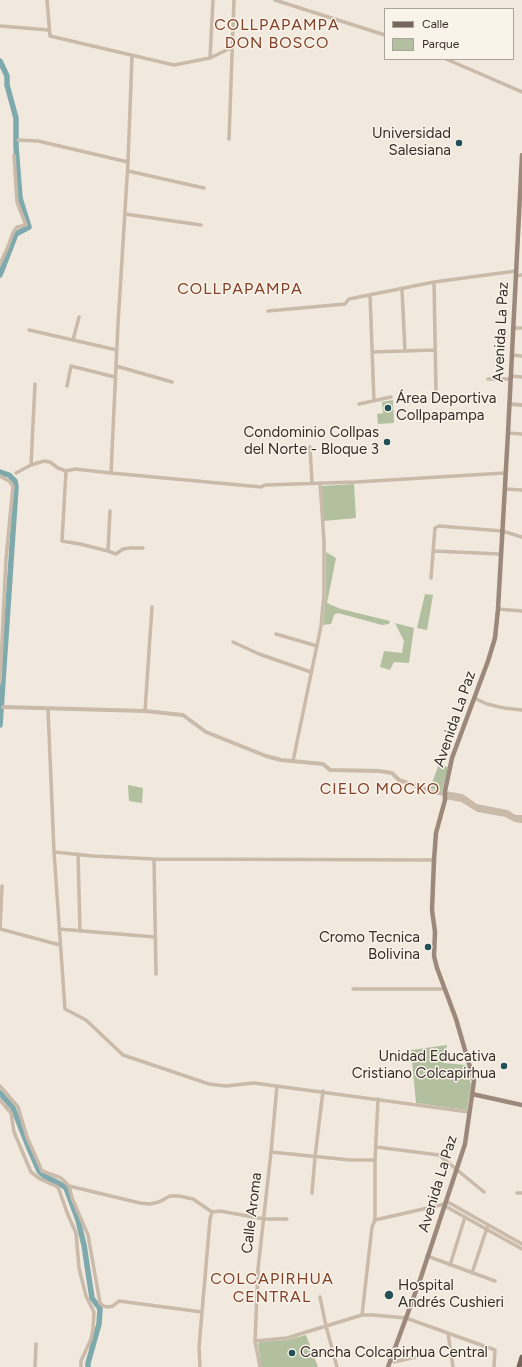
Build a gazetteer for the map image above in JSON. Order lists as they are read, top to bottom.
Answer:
{
  "streets": {
    "main road": ["Avenida La Paz"],
    "street": ["Calle Aroma"]
  },
  "districts": [
    "COLLPAPAMPA DON BOSCO",
    "COLLPAPAMPA",
    "CIELO MOCKO",
    "COLCAPIRHUA CENTRAL"
  ],
  "places": [
    "Universidad Salesiana",
    "Área Deportiva Collpapampa",
    "Condominio Collpas del Norte - Bloque 3",
    "Cromo Tecnica Bolivina",
    "Unidad Educativa Cristiano Colcapirhua",
    "Hospital Andrés Cushieri",
    "Cancha Colcapirhua Central"
  ],
  "legend": ["Calle", "Parque"]
}
